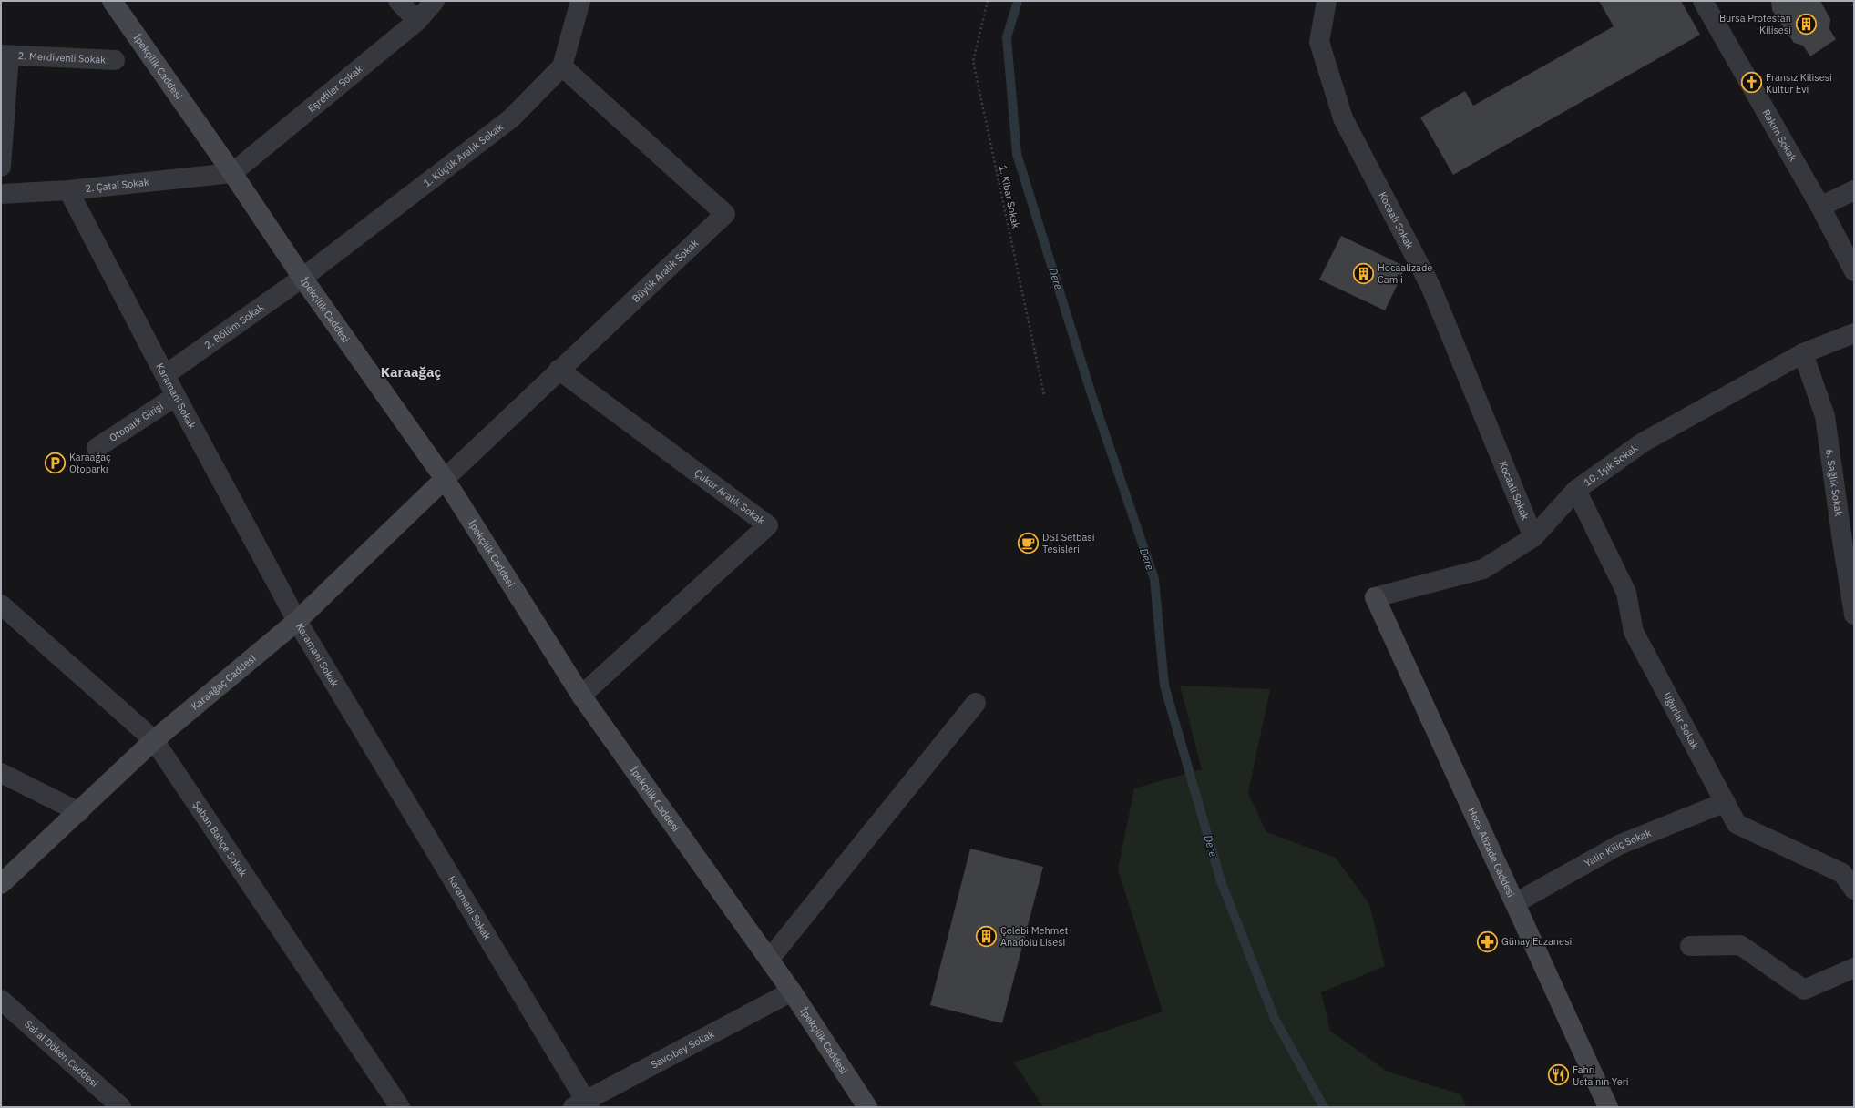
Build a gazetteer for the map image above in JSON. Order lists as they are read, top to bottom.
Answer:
{
  "streets": {
    "main road": ["İpekçilik Caddesi", "Karaağaç Caddesi", "Hoca Alizade Caddesi"],
    "street": [
      "2. Merdivenli Sokak",
      "Eşrefiler Sokak",
      "Rakım Sokak",
      "1. Küçük Aralık Sokak",
      "2. Çatal Sokak",
      "Kocaali Sokak",
      "Büyük Aralık Sokak",
      "2. Bölüm Sokak",
      "Karamani Sokak",
      "Otopark Girişi",
      "10. Işık Sokak",
      "6. Sağlık Sokak",
      "Çukur Aralık Sokak",
      "Uğurlar Sokak",
      "Şaban Bahçe Sokak",
      "Yalin Kiliç Sokak",
      "Savcıbey Sokak",
      "Sakal Döken Caddesi"
    ],
    "path": ["1. Kibar Sokak"]
  },
  "crossings": [
    ["İpekçilik Caddesi", "Eşrefiler Sokak"],
    ["İpekçilik Caddesi", "1. Küçük Aralık Sokak"],
    ["İpekçilik Caddesi", "2. Çatal Sokak"],
    ["İpekçilik Caddesi", "Büyük Aralık Sokak"],
    ["İpekçilik Caddesi", "2. Bölüm Sokak"],
    ["İpekçilik Caddesi", "Çukur Aralık Sokak"],
    ["İpekçilik Caddesi", "Karaağaç Caddesi"],
    ["İpekçilik Caddesi", "Savcıbey Sokak"],
    ["Eşrefiler Sokak", "2. Çatal Sokak"],
    ["1. Küçük Aralık Sokak", "Büyük Aralık Sokak"],
    ["1. Küçük Aralık Sokak", "2. Bölüm Sokak"],
    ["2. Çatal Sokak", "Karamani Sokak"],
    ["Kocaali Sokak", "10. Işık Sokak"],
    ["Büyük Aralık Sokak", "Çukur Aralık Sokak"],
    ["Büyük Aralık Sokak", "Karaağaç Caddesi"],
    ["2. Bölüm Sokak", "Karamani Sokak"],
    ["Karamani Sokak", "Otopark Girişi"],
    ["Karamani Sokak", "Karaağaç Caddesi"],
    ["Karamani Sokak", "Savcıbey Sokak"],
    ["10. Işık Sokak", "6. Sağlık Sokak"],
    ["10. Işık Sokak", "Uğurlar Sokak"],
    ["10. Işık Sokak", "Hoca Alizade Caddesi"],
    ["Karaağaç Caddesi", "Şaban Bahçe Sokak"],
    ["Uğurlar Sokak", "Yalin Kiliç Sokak"],
    ["Yalin Kiliç Sokak", "Hoca Alizade Caddesi"]
  ],
  "districts": ["Karaağaç"],
  "water": ["Dere"],
  "places": {
    "building": ["Bursa Protestan Kilisesi", "Hocaalizade Camii", "Çelebi Mehmet Anadolu Lisesi"],
    "church": ["Fransız Kilisesi Kültür Evi"],
    "parking": ["Karaağaç Otoparkı"],
    "cafe": ["DSI Setbasi Tesisleri"],
    "pharmacy": ["Günay Eczanesi"],
    "restaurant": ["Fahri Usta'nın Yeri"]
  }
}
